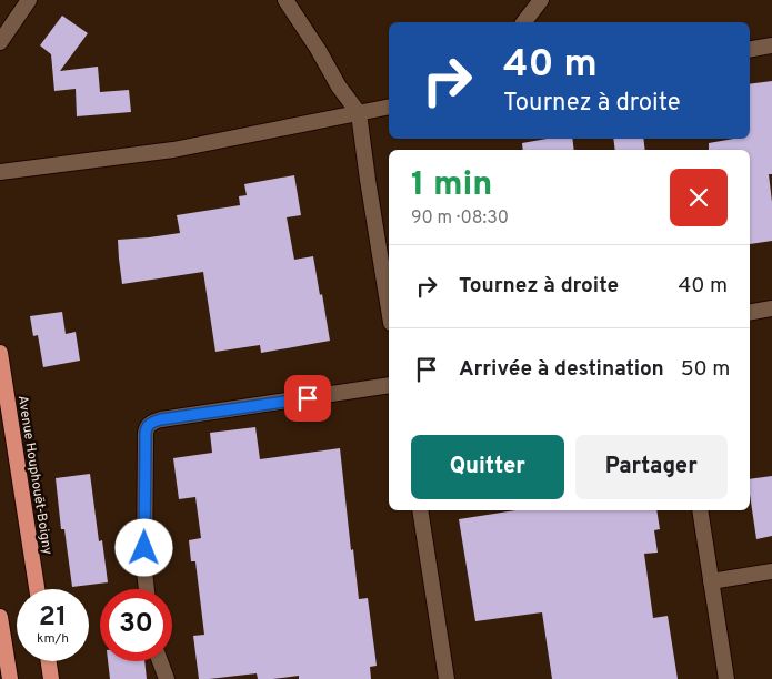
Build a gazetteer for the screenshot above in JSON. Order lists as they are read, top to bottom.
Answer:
{
  "streets": {
    "highway": ["Avenue Houphouët-Boigny"]
  },
  "page": {
    "turn": ["40 m", "Tournez à droite"],
    "heading": ["1 min", "90 m · 08:30"],
    "list": [
      {
        "name": "Tournez à droite",
        "value": "40 m"
      },
      {
        "name": "Arrivée à destination",
        "value": "50 m"
      }
    ],
    "buttons": ["Quitter", "Partager"],
    "speed": "21 km/h",
    "limit": "30"
  }
}
